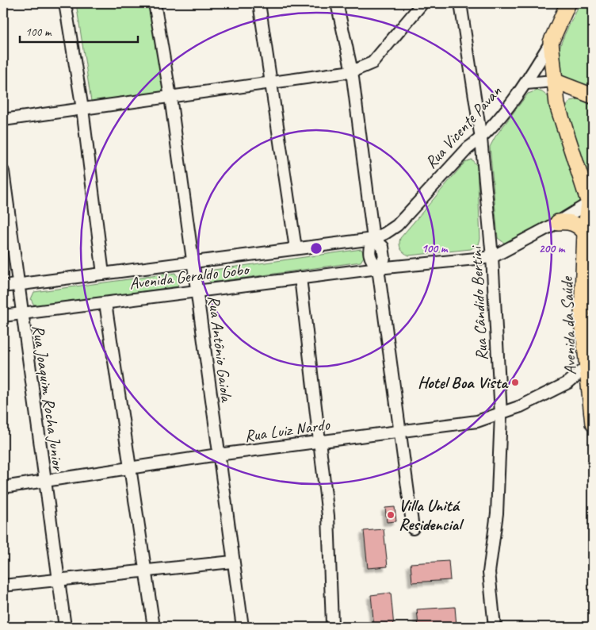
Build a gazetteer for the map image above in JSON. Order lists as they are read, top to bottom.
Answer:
{
  "streets": {
    "main road": ["Rua Vicente Pavan", "Avenida da Saúde"],
    "street": [
      "Avenida Geraldo Gobo",
      "Rua Cândido Bertini",
      "Rua Antônio Gaiola",
      "Rua Joaquim Rocha Junior",
      "Rua Luiz Nardo"
    ]
  },
  "crossings": [
    ["Rua Vicente Pavan", "Avenida Geraldo Gobo"],
    ["Rua Vicente Pavan", "Rua Cândido Bertini"],
    ["Rua Vicente Pavan", "Avenida da Saúde"],
    ["Avenida Geraldo Gobo", "Rua Cândido Bertini"],
    ["Avenida Geraldo Gobo", "Rua Antônio Gaiola"],
    ["Avenida Geraldo Gobo", "Rua Joaquim Rocha Junior"],
    ["Rua Cândido Bertini", "Rua Luiz Nardo"],
    ["Avenida da Saúde", "Rua Luiz Nardo"],
    ["Rua Antônio Gaiola", "Rua Luiz Nardo"],
    ["Rua Joaquim Rocha Junior", "Rua Luiz Nardo"]
  ],
  "places": ["Hotel Boa Vista", "Villa Unitá Residencial"],
  "scale_bar": "100 m",
  "rings": ["100 m", "200 m"]
}
